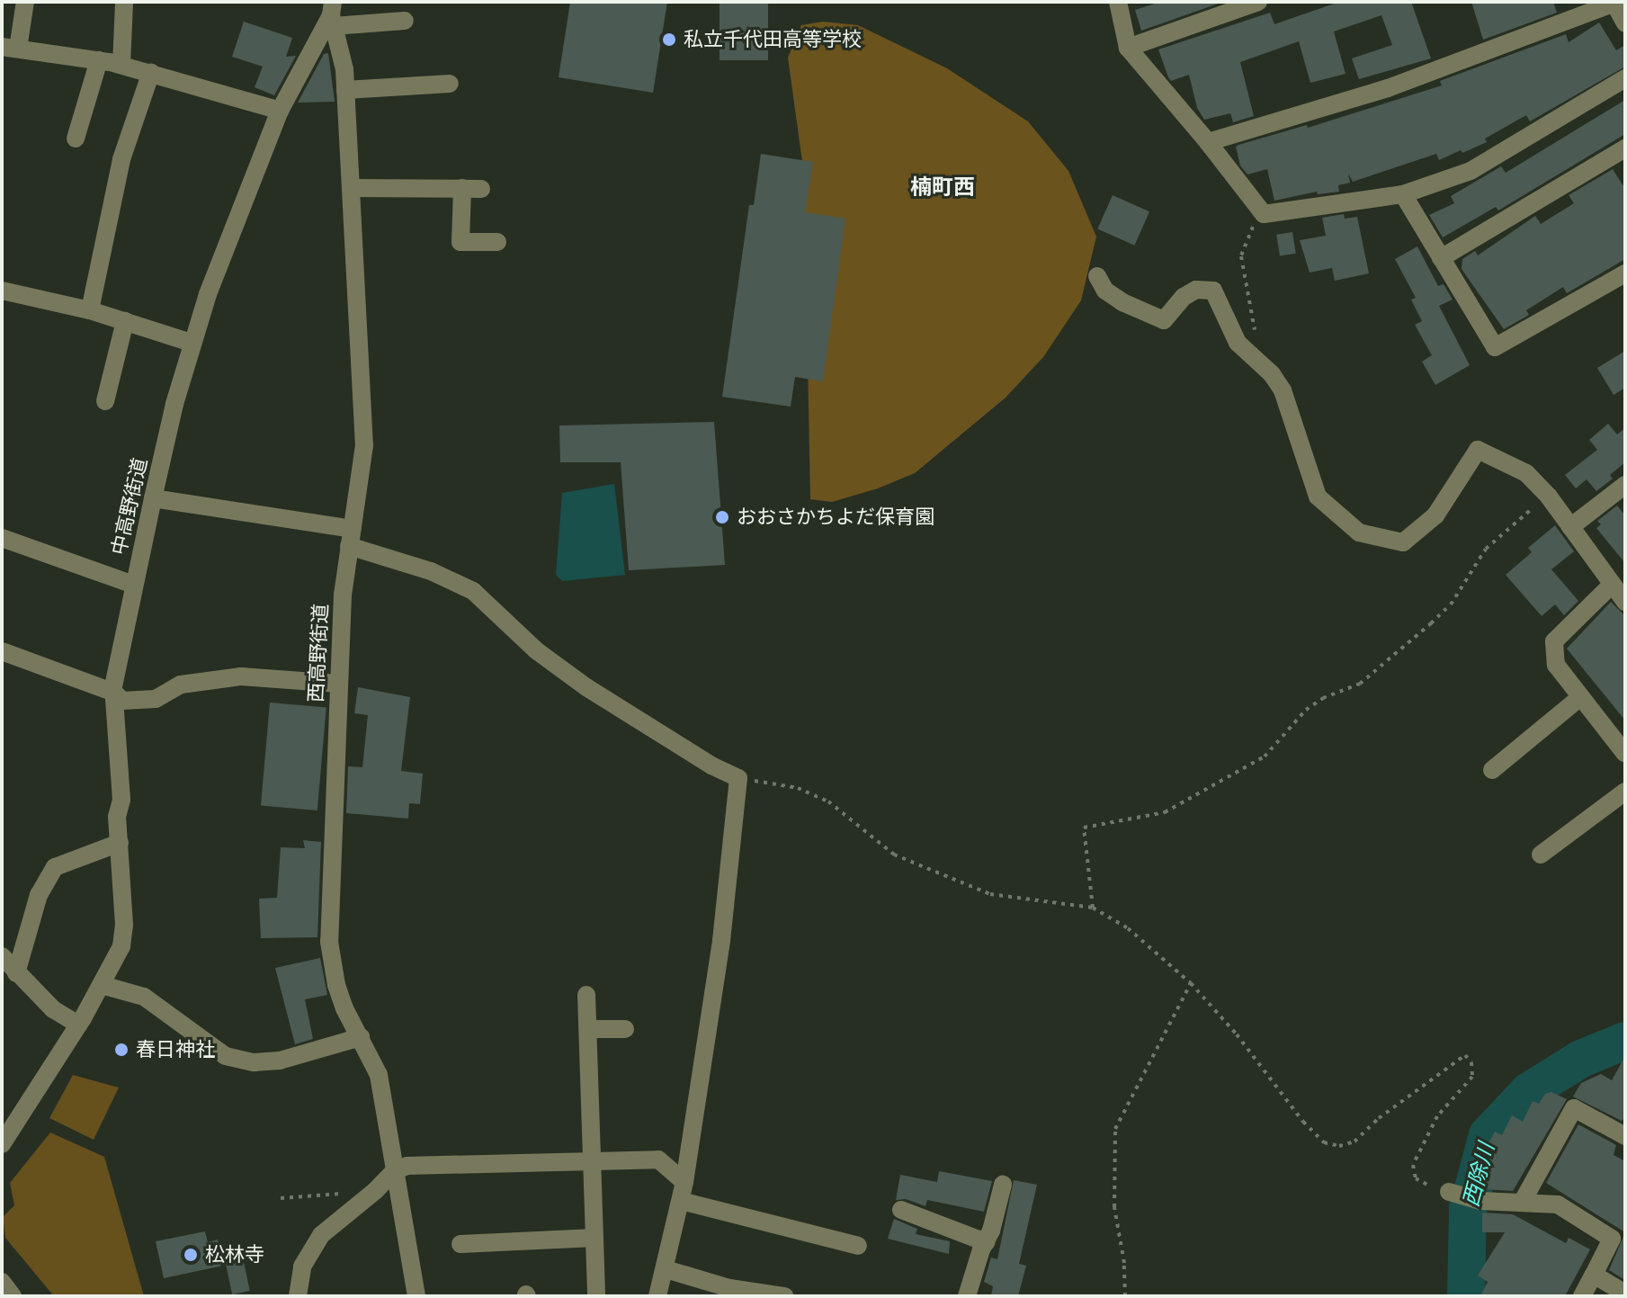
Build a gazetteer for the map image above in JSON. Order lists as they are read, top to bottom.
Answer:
{
  "streets": {
    "street": ["中高野街道", "西高野街道"]
  },
  "crossings": [
    ["中高野街道", "西高野街道"]
  ],
  "districts": ["楠町西"],
  "water": ["西除川"],
  "places": [
    "私立千代田高等学校",
    "おおさかちよだ保育園",
    "春日神社",
    "松林寺"
  ]
}
